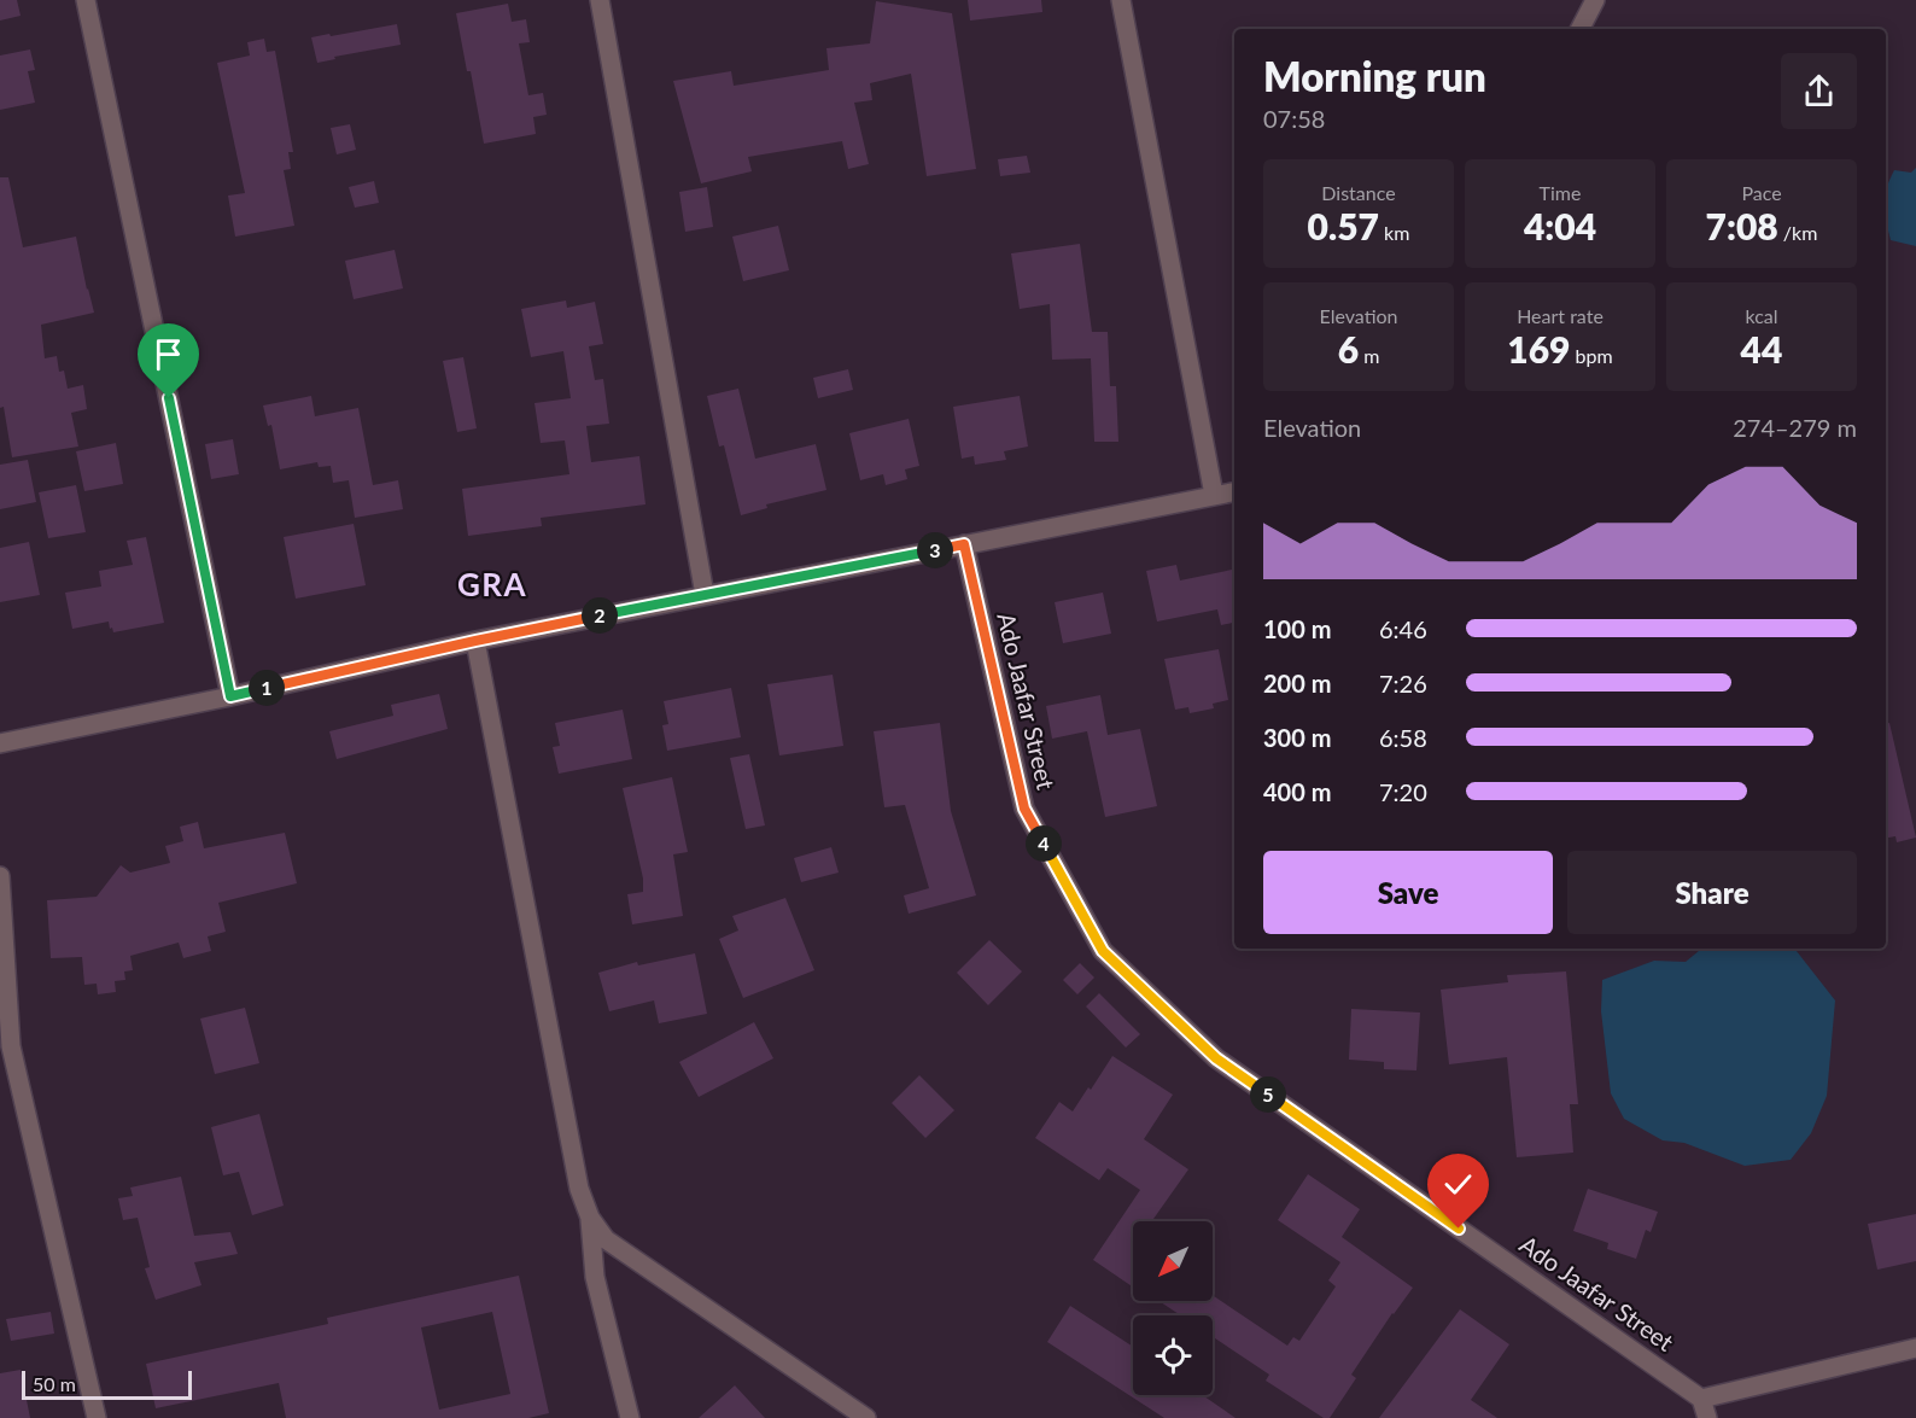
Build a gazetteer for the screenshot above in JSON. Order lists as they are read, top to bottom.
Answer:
{
  "streets": {
    "street": ["Ado Jaafar Street"]
  },
  "districts": ["GRA"],
  "scale_bar": "50 m",
  "north": "bottom left",
  "page": {
    "heading": ["Morning run", "07:58"],
    "stats": [
      ["Distance", "0.57 km"],
      ["Time", "4:04"],
      ["Pace", "7:08 /km"],
      ["Elevation", "6 m"],
      ["Heart rate", "169 bpm"],
      ["kcal", "44"]
    ],
    "chart": ["Elevation", "274–279 m"],
    "pins": [
      "3",
      "2",
      "1",
      "4",
      "5"
    ],
    "list": [
      {
        "name": "100 m",
        "note": "6:46"
      },
      {
        "name": "200 m",
        "note": "7:26"
      },
      {
        "name": "300 m",
        "note": "6:58"
      },
      {
        "name": "400 m",
        "note": "7:20"
      }
    ],
    "buttons": ["Save", "Share"],
    "scale": "50 m"
  }
}
